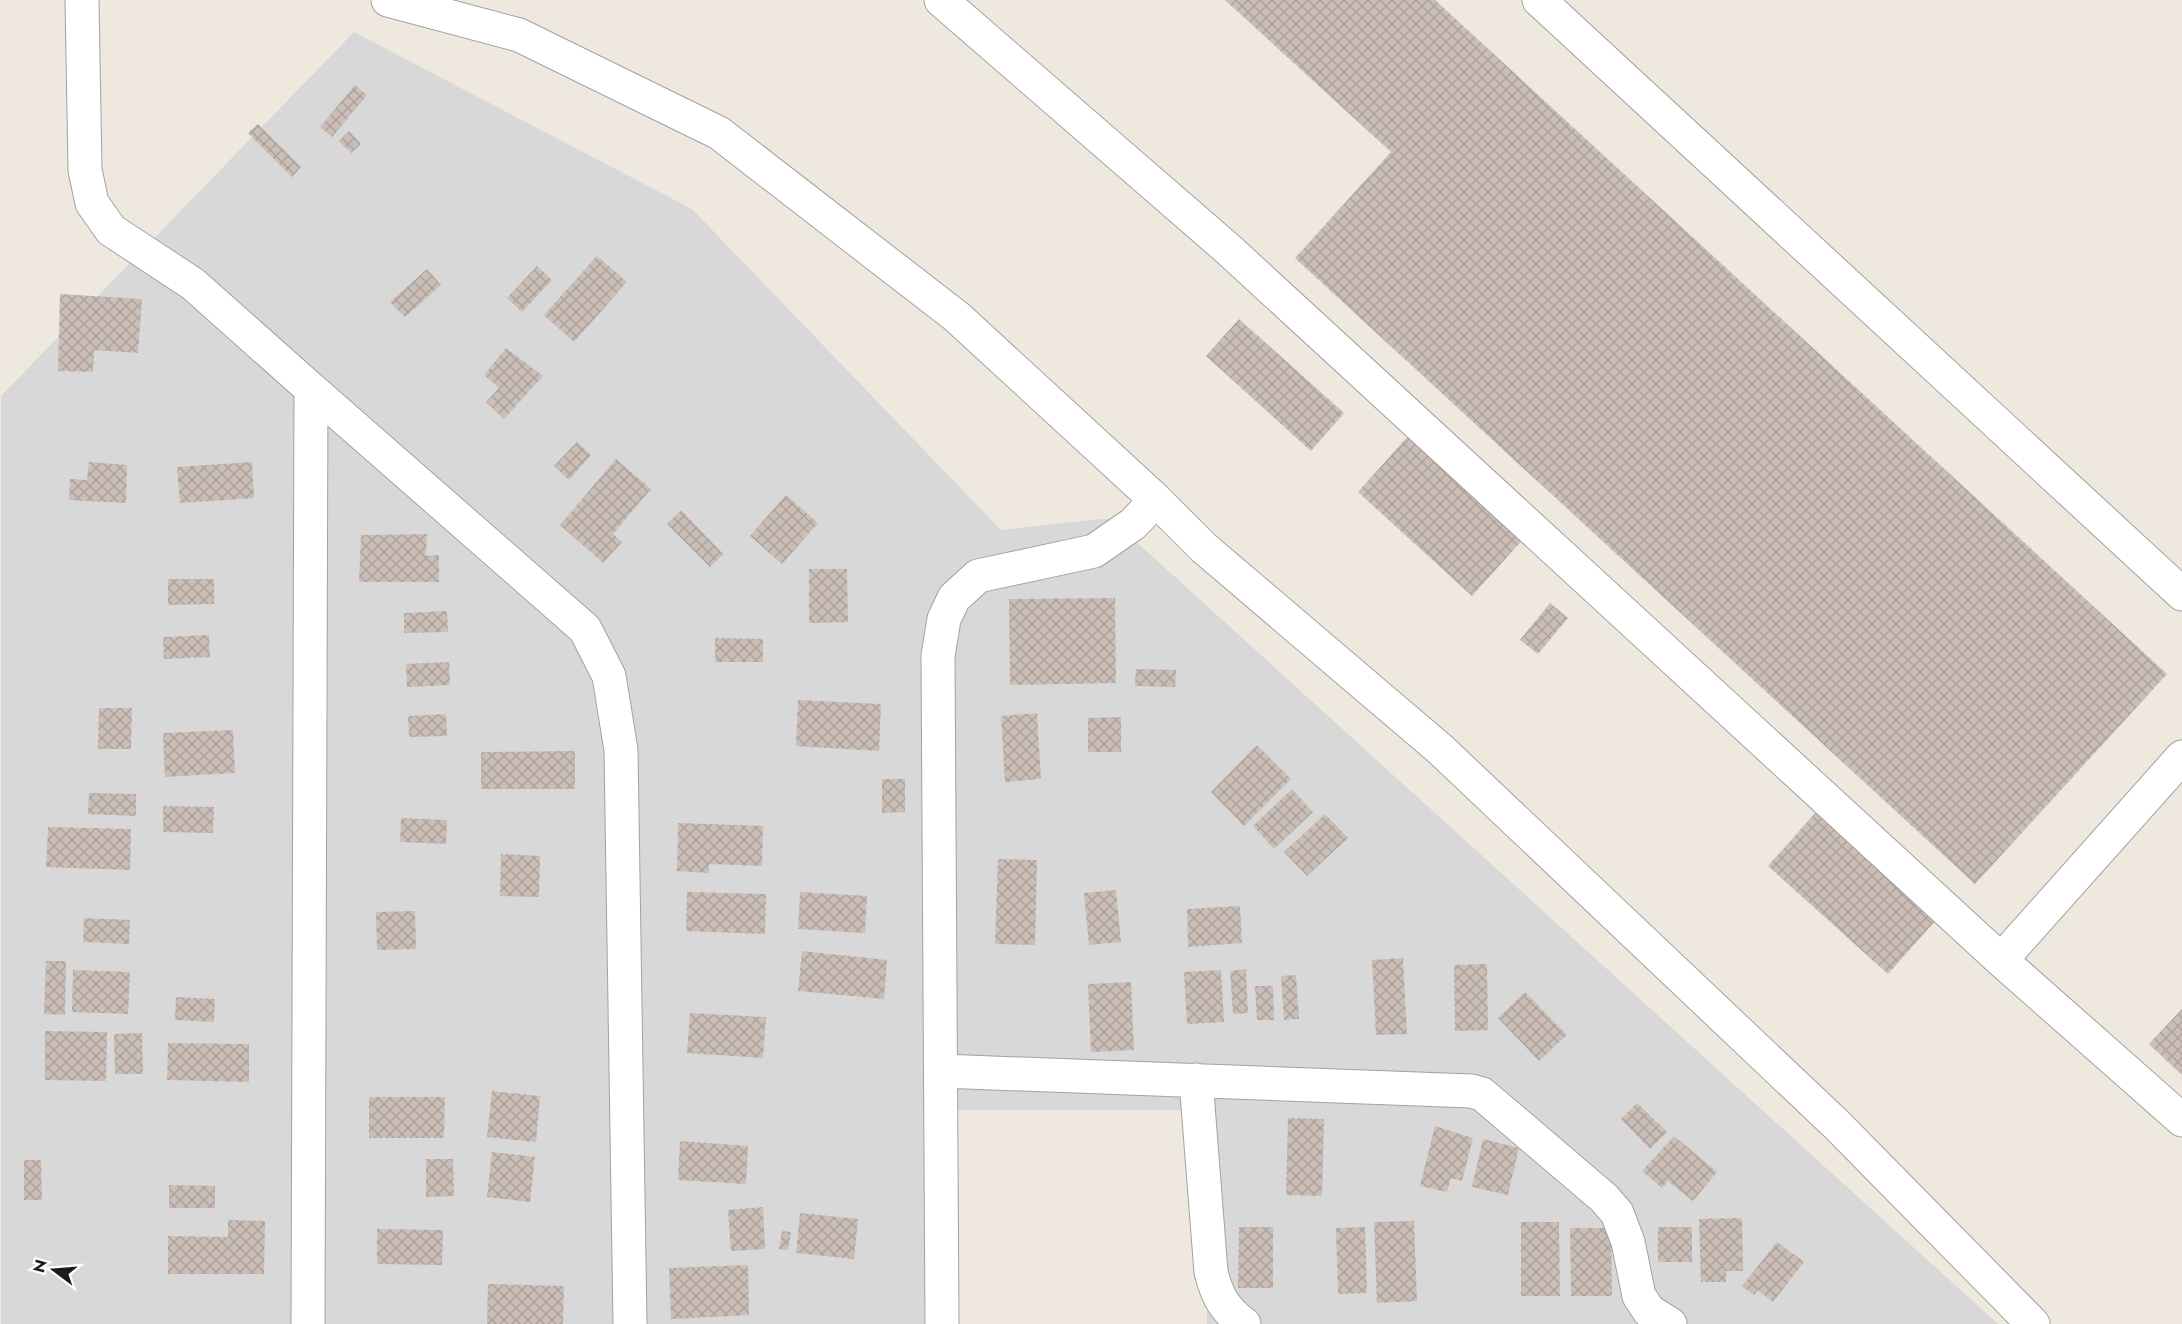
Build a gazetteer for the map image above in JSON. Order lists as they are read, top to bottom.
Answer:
{
  "north": "left"
}
